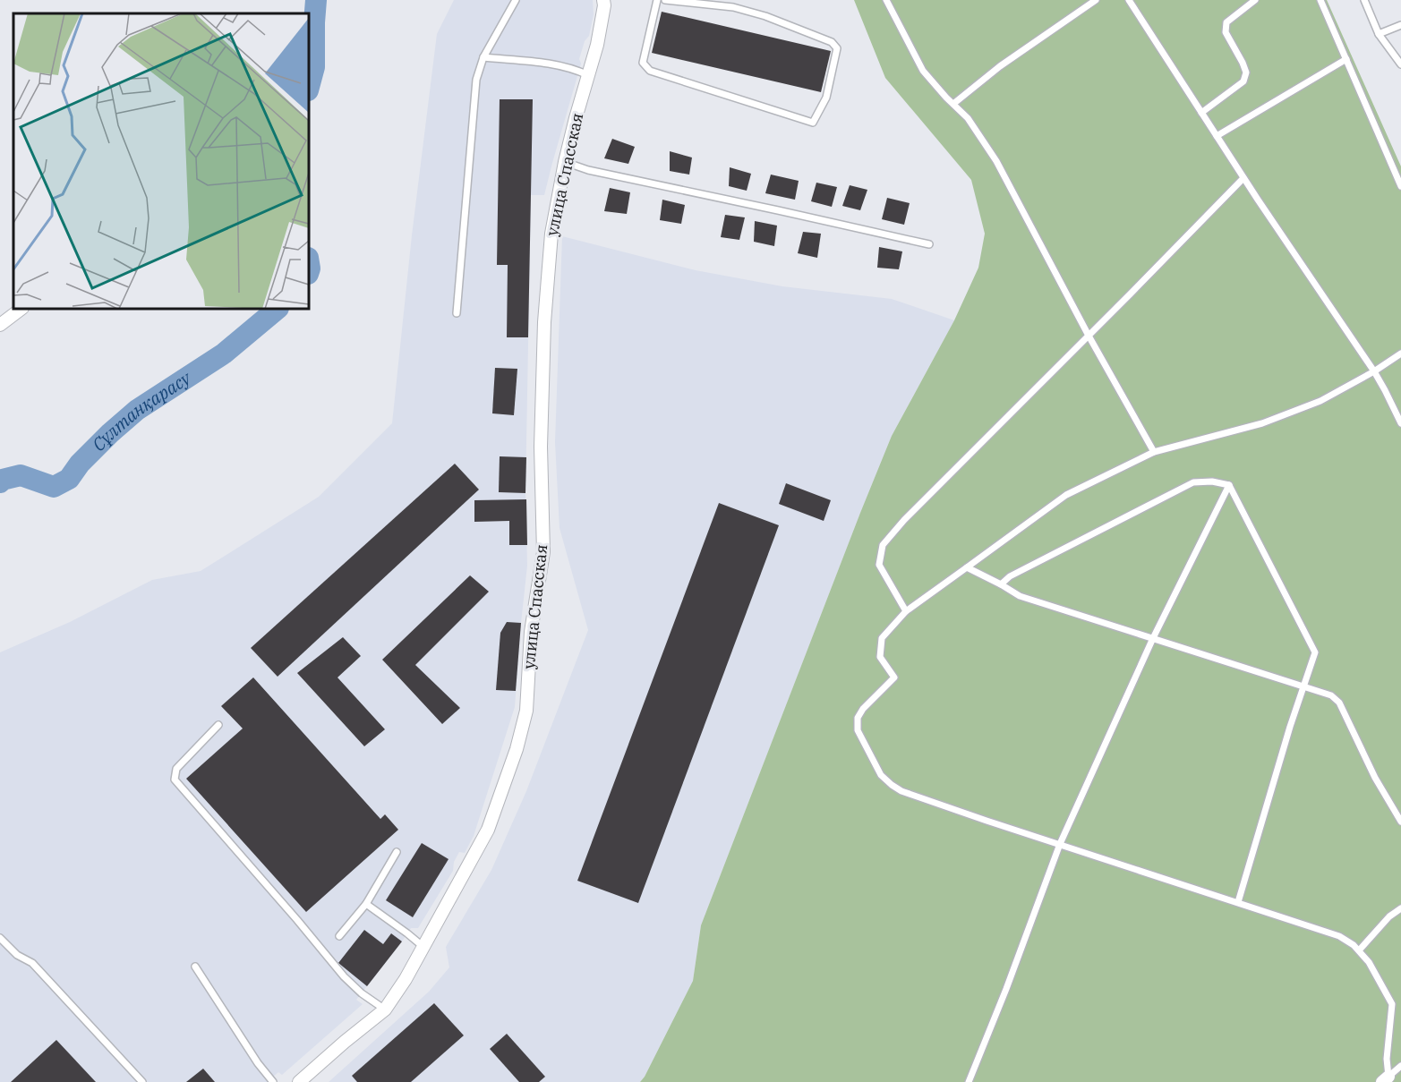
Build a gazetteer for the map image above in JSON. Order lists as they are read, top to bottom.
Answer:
{
  "streets": {
    "street": ["улица Спасская"]
  },
  "water": ["Сұлтанқарасу"]
}
